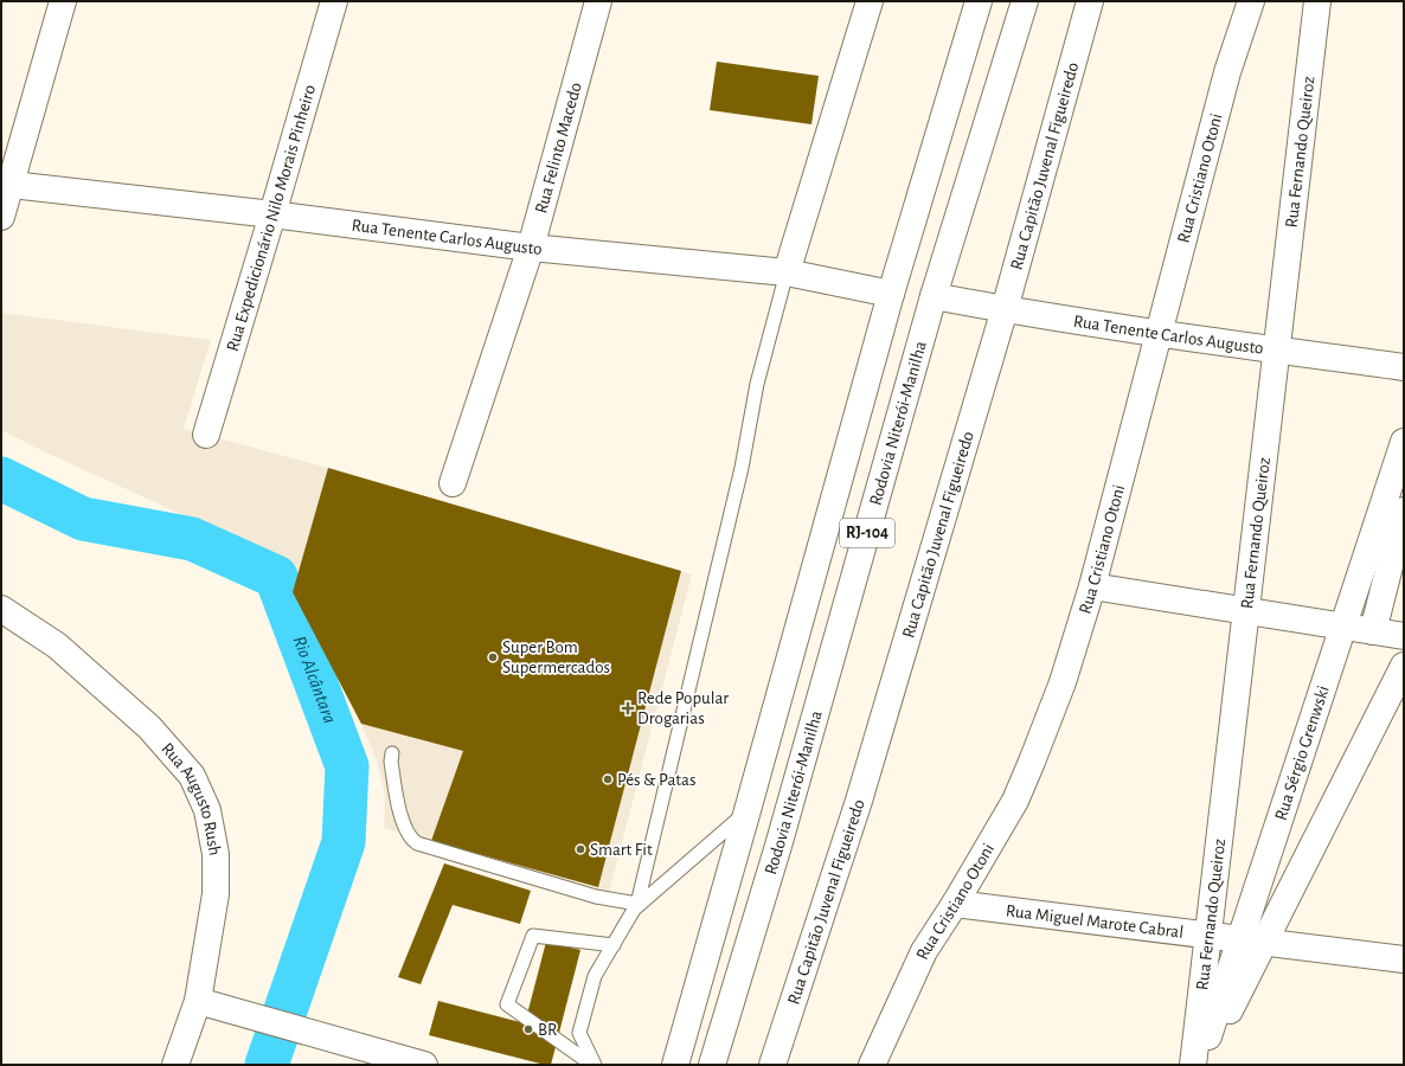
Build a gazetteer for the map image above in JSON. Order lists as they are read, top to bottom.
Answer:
{
  "streets": {
    "main road": [
      "Rua Felinto Macedo",
      "Rua Fernando Queiroz",
      "Rua Capitão Juvenal Figueiredo",
      "Rua Cristiano Otoni",
      "Rua Expedicionário Nilo Morais Pinheiro",
      "Rua Tenente Carlos Augusto",
      "Rodovia Niterói-Manilha",
      "RJ-104",
      "Rua Sérgio Grenwski",
      "Rua Augusto Rush",
      "Rua Miguel Marote Cabral"
    ]
  },
  "crossings": [
    ["Rua Felinto Macedo", "Rua Tenente Carlos Augusto"],
    ["Rua Capitão Juvenal Figueiredo", "Rua Tenente Carlos Augusto"],
    ["Rua Cristiano Otoni", "Rua Tenente Carlos Augusto"],
    ["Rua Cristiano Otoni", "Rua Miguel Marote Cabral"],
    ["Rua Expedicionário Nilo Morais Pinheiro", "Rua Tenente Carlos Augusto"],
    ["Rua Tenente Carlos Augusto", "Rodovia Niterói-Manilha"],
    ["Rua Tenente Carlos Augusto", "RJ-104"]
  ],
  "water": ["Rio Alcântara"],
  "places": {
    "other": [
      "Super Bom Supermercados",
      "Pés & Patas",
      "Smart Fit",
      "BR"
    ],
    "health": ["Rede Popular Drogarias"]
  }
}
